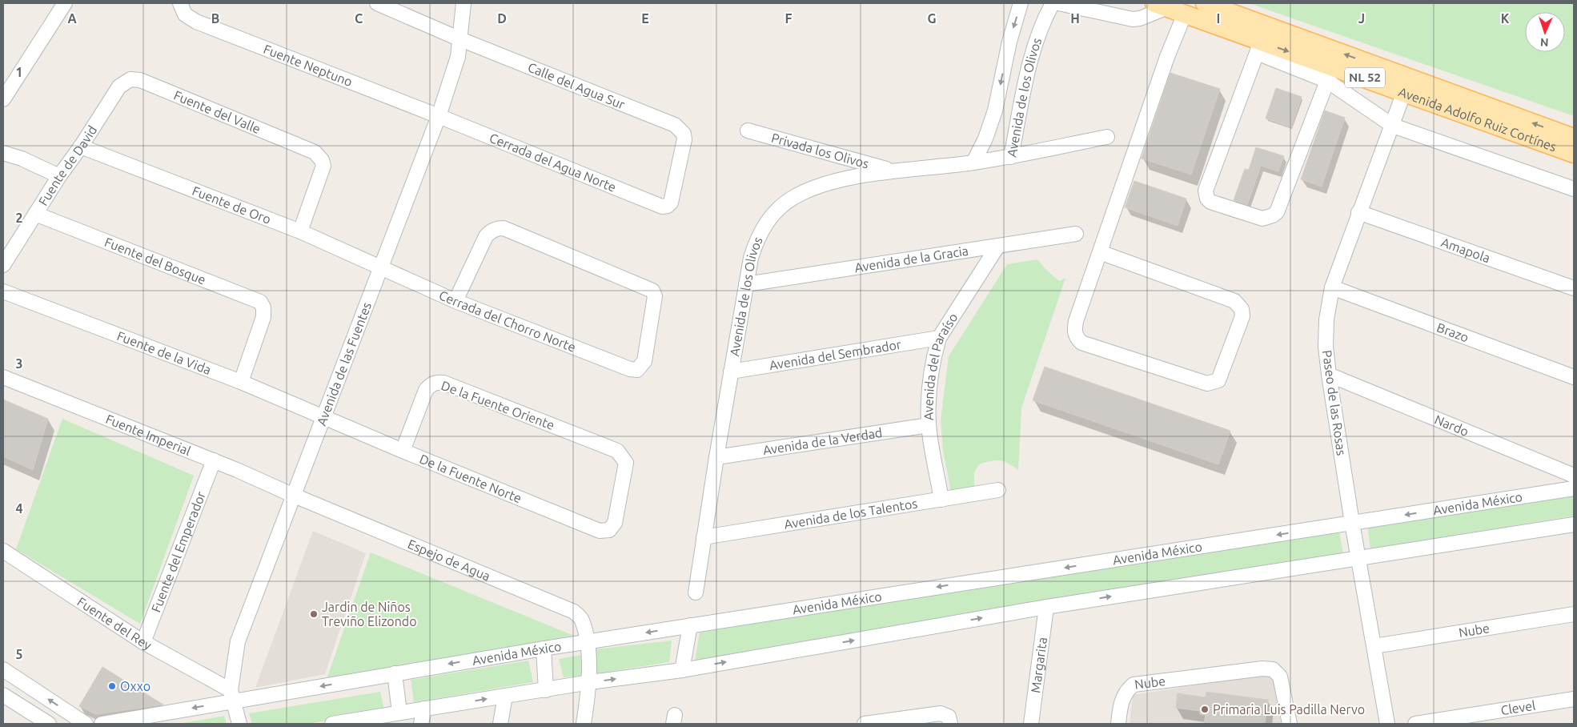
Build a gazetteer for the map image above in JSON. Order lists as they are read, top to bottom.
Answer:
{
  "streets": {
    "main road": ["NL 52", "Avenida Adolfo Ruiz Cortínes"],
    "street": [
      "Fuente Neptuno",
      "Calle del Agua Sur",
      "Avenida de los Olivos",
      "Fuente del Valle",
      "Privada los Olivos",
      "Cerrada del Agua Norte",
      "Fuente de David",
      "Fuente de Oro",
      "Amapola",
      "Avenida de la Gracia",
      "Fuente del Bosque",
      "Cerrada del Chorro Norte",
      "Brazo",
      "Fuente de la Vida",
      "Avenida del Sembrador",
      "Avenida de las Fuentes",
      "Avenida del Paraíso",
      "Paseo de las Rosas",
      "De la Fuente Oriente",
      "Nardo",
      "Fuente Imperial",
      "Avenida de la Verdad",
      "De la Fuente Norte",
      "Avenida México",
      "Avenida de los Talentos",
      "Fuente del Emperador",
      "Espejo de Agua",
      "Fuente del Rey",
      "Nube",
      "Margarita",
      "Clevel"
    ]
  },
  "crossings": [
    ["Fuente Neptuno", "Cerrada del Agua Norte"],
    ["Fuente Neptuno", "Avenida de las Fuentes"],
    ["Calle del Agua Sur", "Cerrada del Agua Norte"],
    ["Calle del Agua Sur", "Avenida de las Fuentes"],
    ["Avenida de los Olivos", "Privada los Olivos"],
    ["Avenida de los Olivos", "Avenida de la Gracia"],
    ["Avenida de los Olivos", "Avenida del Sembrador"],
    ["Avenida de los Olivos", "Avenida de la Verdad"],
    ["Avenida de los Olivos", "Avenida de los Talentos"],
    ["Fuente del Valle", "Fuente de David"],
    ["Fuente del Valle", "Fuente de Oro"],
    ["Avenida Adolfo Ruiz Cortínes", "Paseo de las Rosas"],
    ["Cerrada del Agua Norte", "Avenida de las Fuentes"],
    ["Fuente de David", "Fuente de Oro"],
    ["Fuente de David", "Fuente del Bosque"],
    ["Fuente de Oro", "Cerrada del Chorro Norte"],
    ["Fuente de Oro", "Avenida de las Fuentes"],
    ["Amapola", "Paseo de las Rosas"],
    ["Avenida de la Gracia", "Avenida del Paraíso"],
    ["Fuente del Bosque", "Fuente de la Vida"],
    ["Cerrada del Chorro Norte", "Avenida de las Fuentes"],
    ["Brazo", "Paseo de las Rosas"],
    ["Fuente de la Vida", "Avenida de las Fuentes"],
    ["Fuente de la Vida", "De la Fuente Norte"],
    ["Avenida del Sembrador", "Avenida del Paraíso"],
    ["Avenida de las Fuentes", "Fuente Imperial"],
    ["Avenida de las Fuentes", "De la Fuente Norte"],
    ["Avenida de las Fuentes", "Avenida México"],
    ["Avenida de las Fuentes", "Espejo de Agua"],
    ["Avenida de las Fuentes", "Fuente del Rey"],
    ["Avenida del Paraíso", "Avenida de la Verdad"],
    ["Avenida del Paraíso", "Avenida de los Talentos"],
    ["Paseo de las Rosas", "Nardo"],
    ["Paseo de las Rosas", "Avenida México"],
    ["Paseo de las Rosas", "Nube"],
    ["De la Fuente Oriente", "De la Fuente Norte"],
    ["Fuente Imperial", "Fuente del Emperador"],
    ["Fuente Imperial", "Espejo de Agua"],
    ["Avenida México", "Espejo de Agua"],
    ["Avenida México", "Fuente del Rey"],
    ["Fuente del Emperador", "Fuente del Rey"]
  ],
  "places": ["Jardin de Niños Treviño Elizondo", "Oxxo", "Primaria Luis Padilla Nervo"],
  "north": "bottom",
  "grid": {
    "columns": [
      "A",
      "B",
      "C",
      "D",
      "E",
      "F",
      "G",
      "H",
      "I",
      "J",
      "K"
    ],
    "rows": [
      "1",
      "2",
      "3",
      "4",
      "5"
    ]
  }
}
